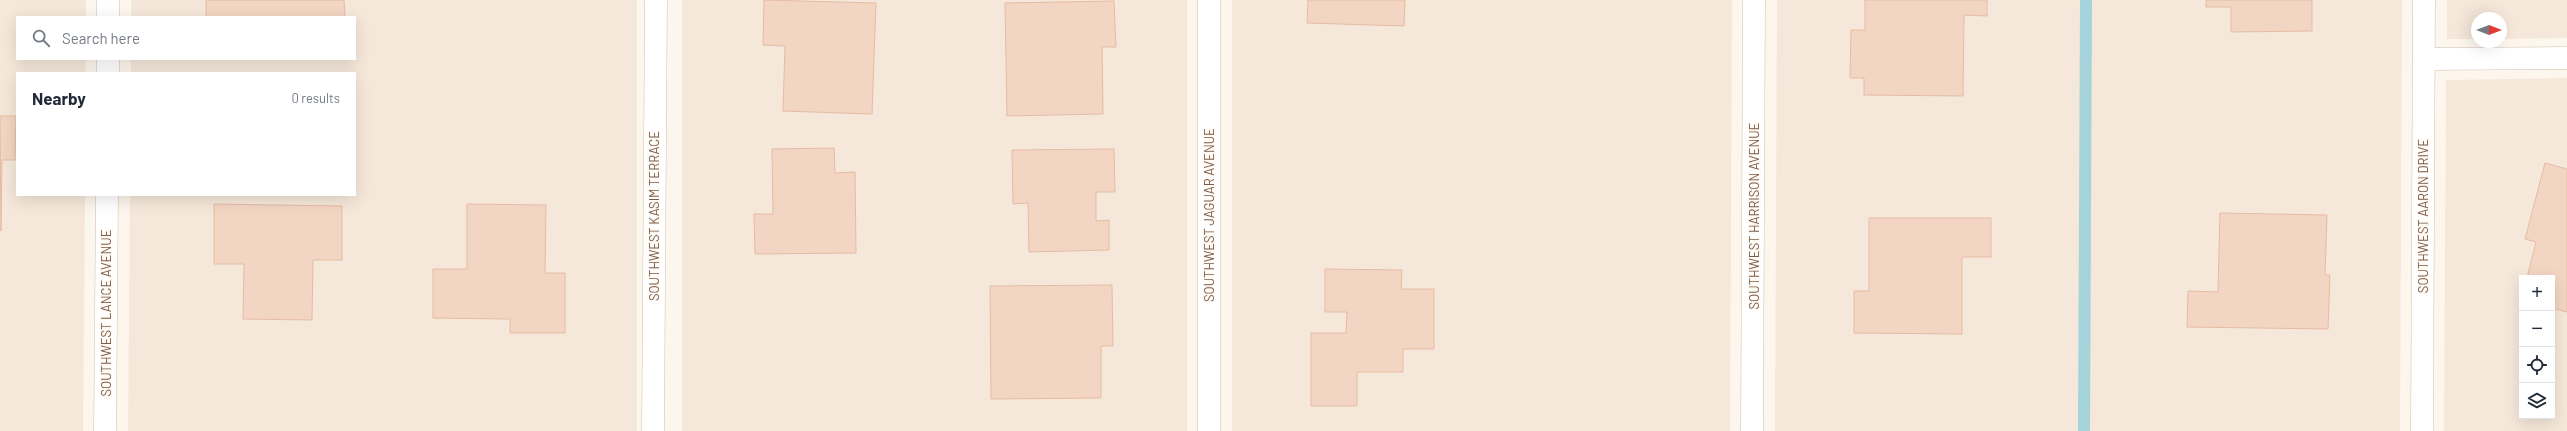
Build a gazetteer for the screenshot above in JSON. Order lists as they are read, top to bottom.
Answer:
{
  "streets": {
    "street": [
      "SOUTHWEST JAGUAR AVENUE",
      "SOUTHWEST KASIM TERRACE",
      "SOUTHWEST HARRISON AVENUE",
      "SOUTHWEST AARON DRIVE",
      "SOUTHWEST LANCE AVENUE"
    ]
  },
  "north": "right",
  "page": {
    "search": "Search here",
    "heading": ["Nearby", "0 results"],
    "map_buttons": ["+", "−"]
  }
}
